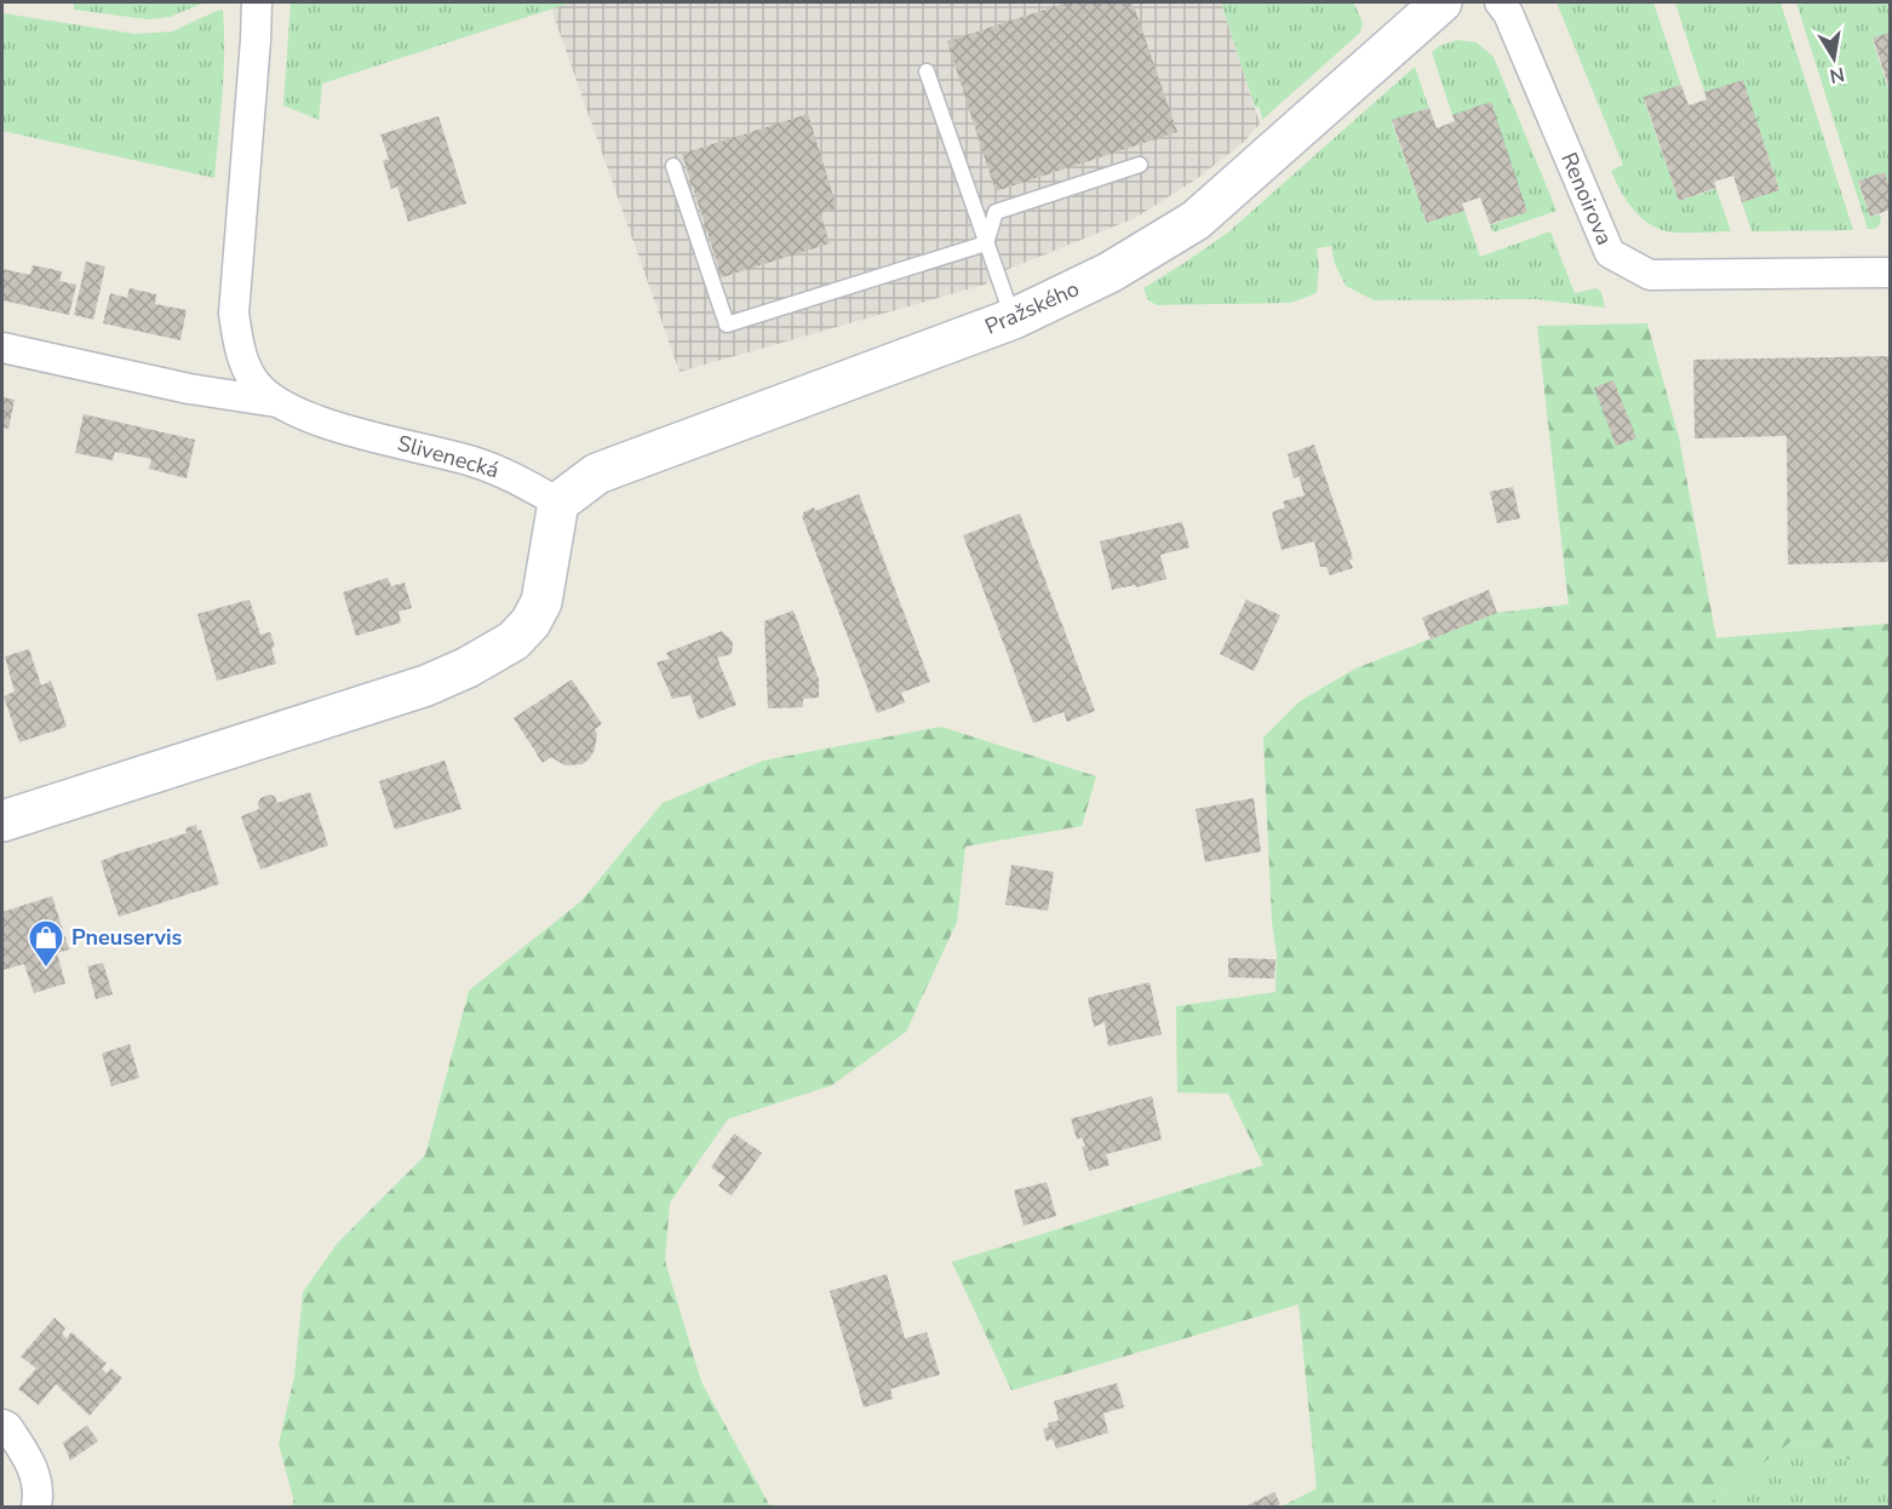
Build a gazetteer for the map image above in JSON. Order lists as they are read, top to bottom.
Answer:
{
  "streets": {
    "street": ["Renoirova", "Pražského", "Slivenecká"]
  },
  "crossings": [
    ["Pražského", "Slivenecká"]
  ],
  "places": {
    "shop": ["Pneuservis"]
  },
  "north": "bottom"
}
